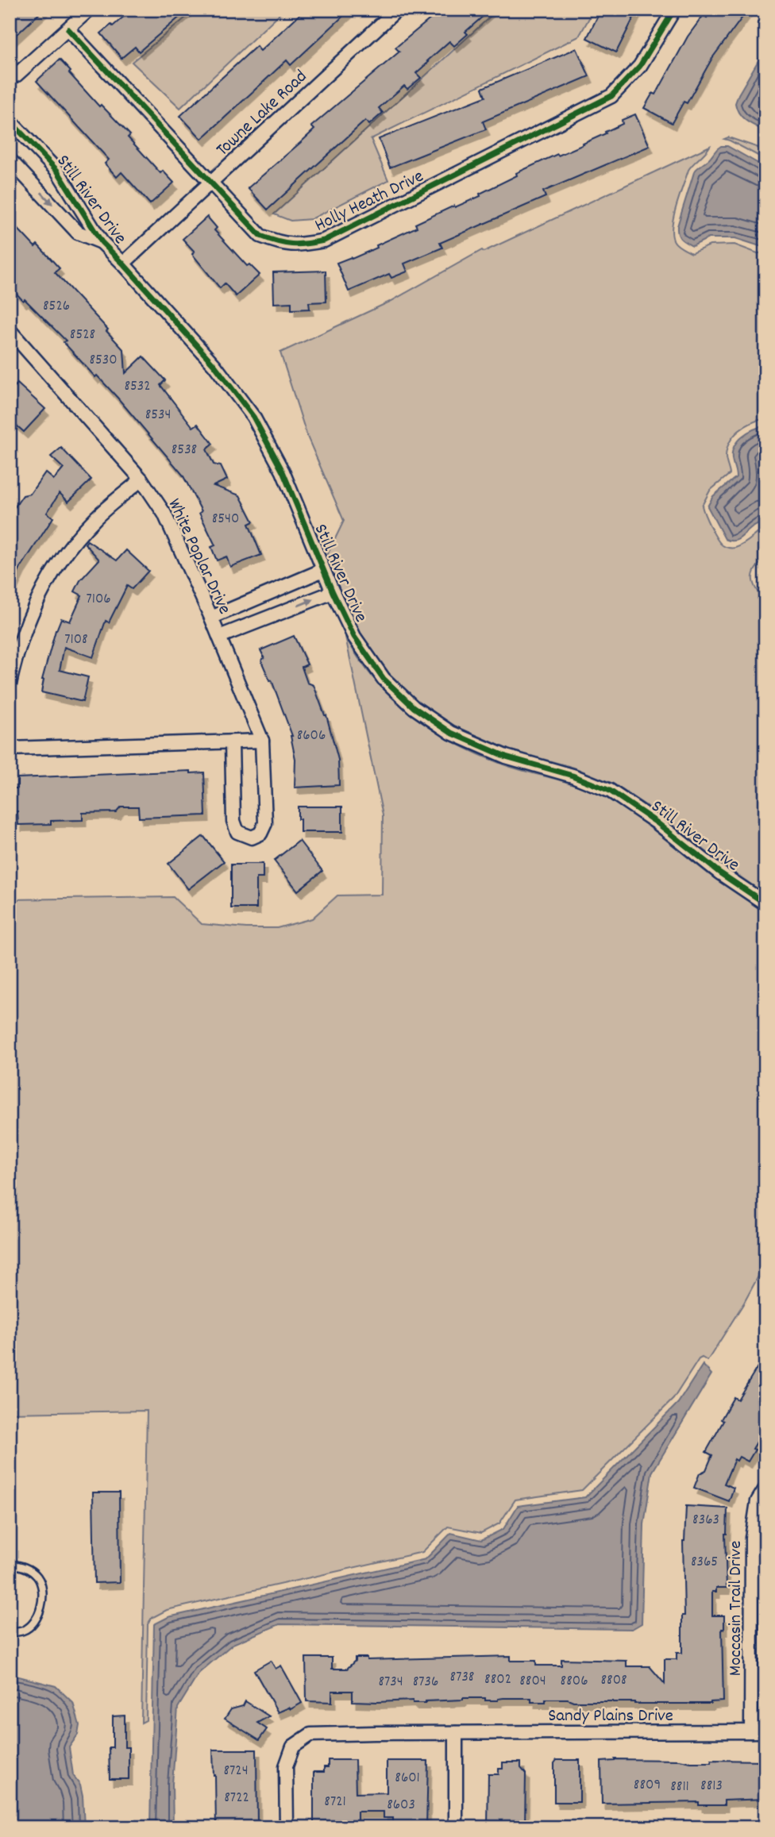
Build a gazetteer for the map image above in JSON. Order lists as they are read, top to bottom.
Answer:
{
  "streets": {
    "street": [
      "Towne Lake Road",
      "Still River Drive",
      "Holly Heath Drive",
      "White Poplar Drive",
      "Moccasin Trail Drive",
      "Sandy Plains Drive"
    ]
  },
  "crossings": [
    ["Towne Lake Road", "Still River Drive"],
    ["Towne Lake Road", "Holly Heath Drive"],
    ["Moccasin Trail Drive", "Sandy Plains Drive"]
  ],
  "house_numbers": [
    "8526",
    "8528",
    "8530",
    "8532",
    "8534",
    "8538",
    "8540",
    "7106",
    "7108",
    "8606",
    "8363",
    "8365",
    "8738",
    "8802",
    "8808",
    "8804",
    "8806",
    "8734",
    "8736",
    "8724",
    "8601",
    "8809",
    "8813",
    "8811",
    "8722",
    "8721",
    "8603"
  ]
}
